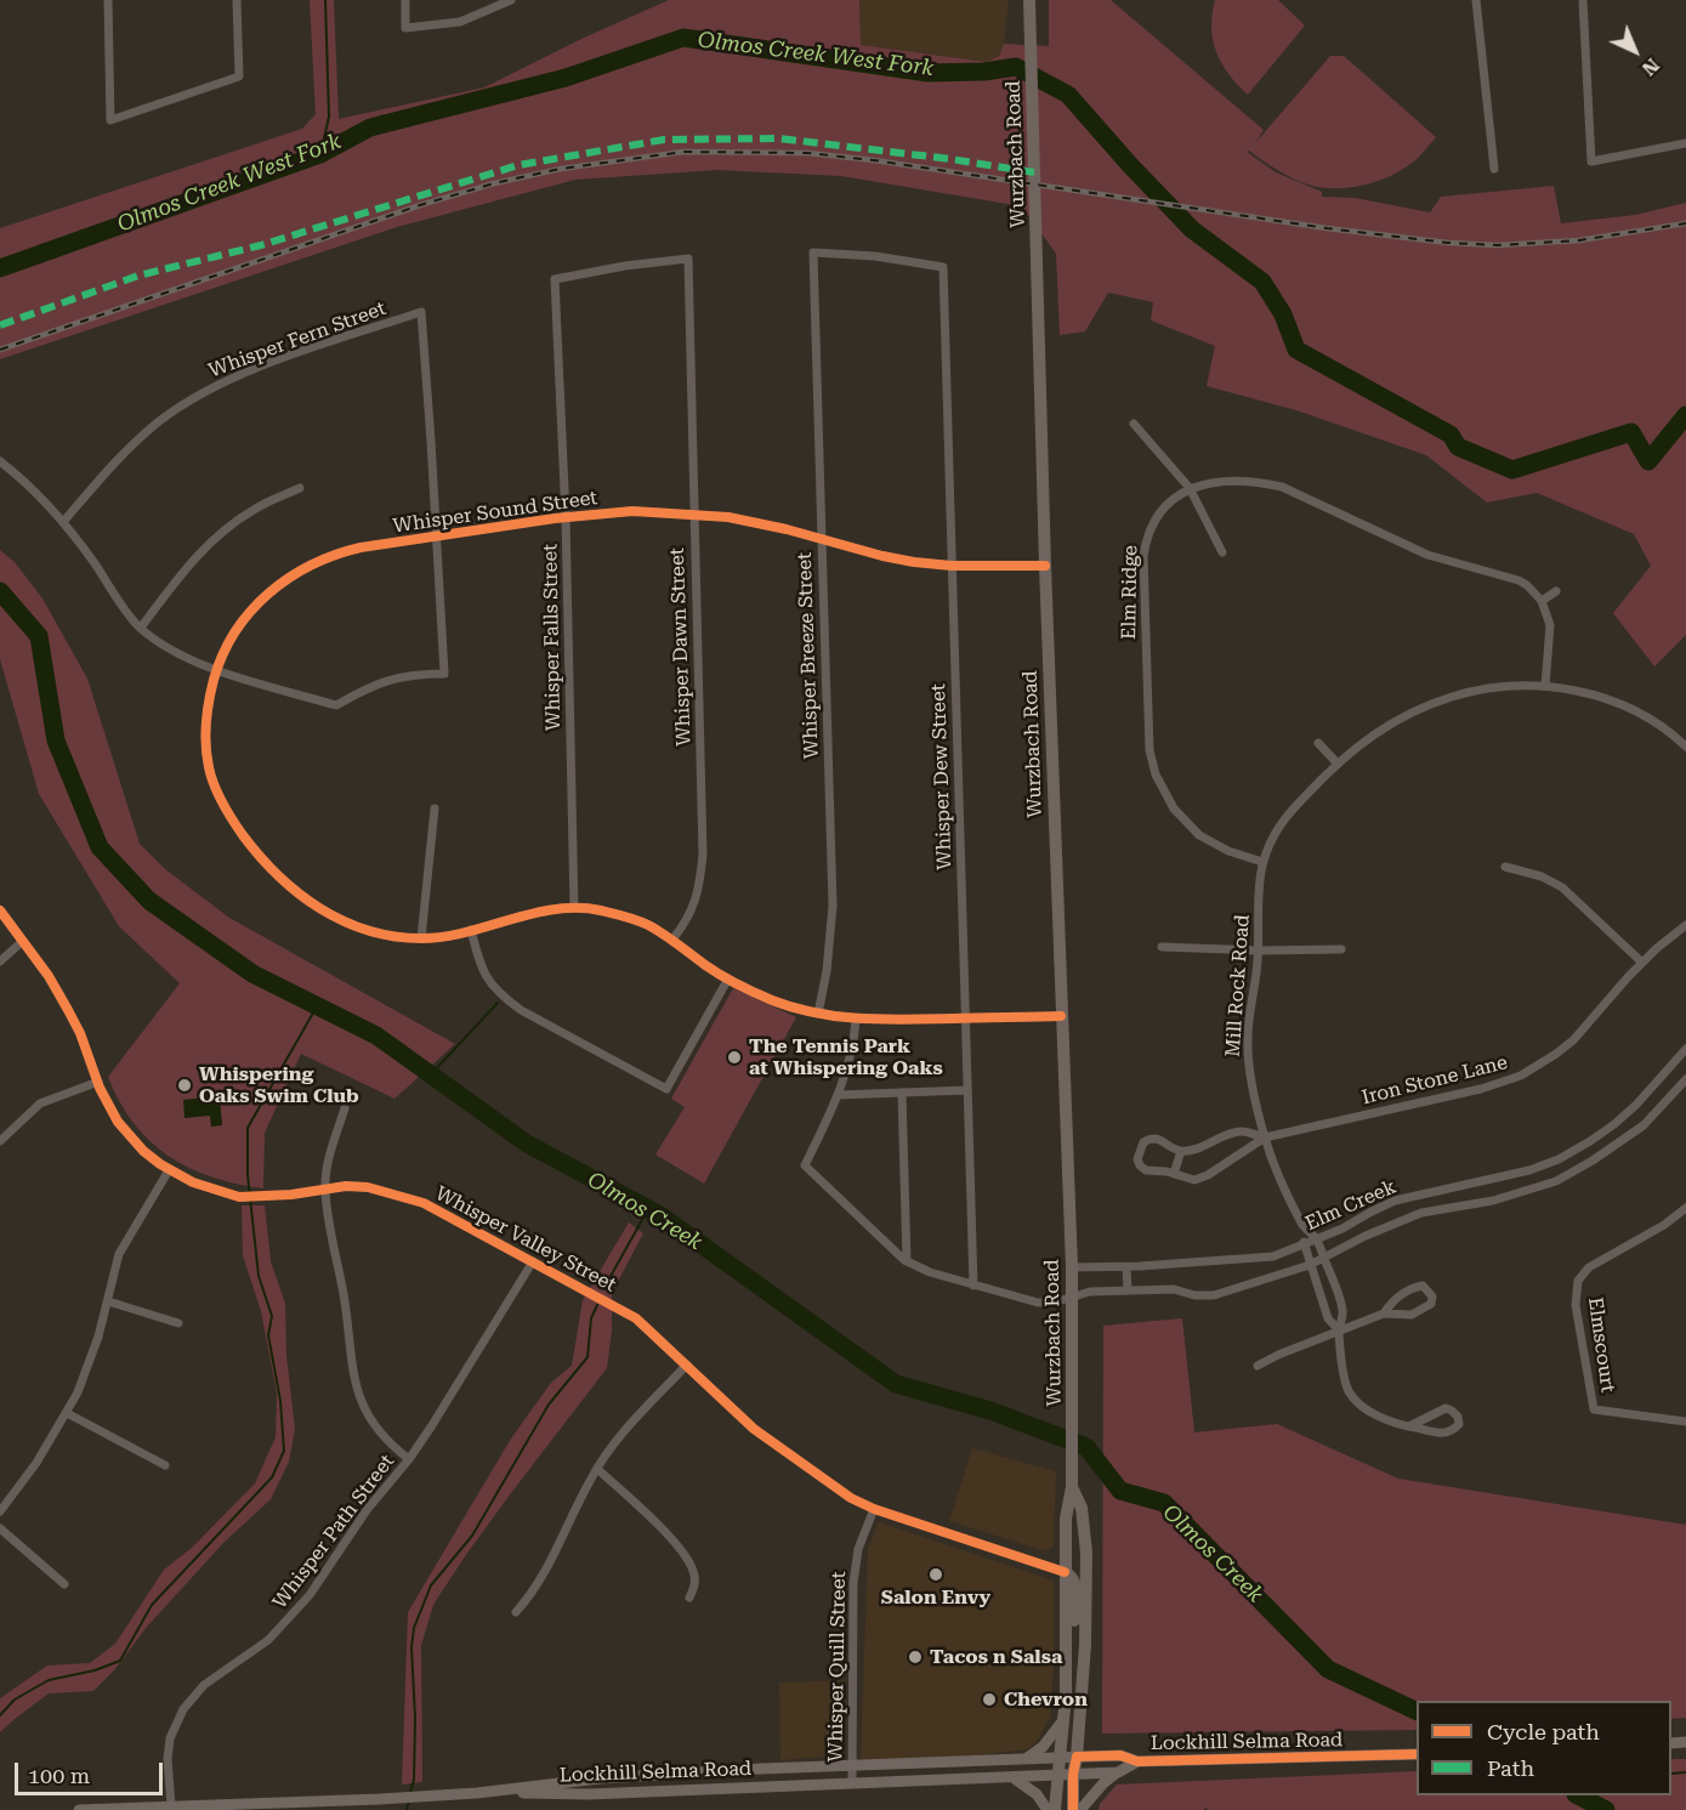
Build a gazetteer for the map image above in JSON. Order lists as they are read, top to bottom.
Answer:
{
  "streets": {
    "main road": ["Wurzbach Road", "Lockhill Selma Road"],
    "street": [
      "Whisper Fern Street",
      "Whisper Sound Street",
      "Elm Ridge",
      "Whisper Falls Street",
      "Whisper Dawn Street",
      "Whisper Breeze Street",
      "Whisper Dew Street",
      "Mill Rock Road",
      "Iron Stone Lane",
      "Elm Creek",
      "Whisper Valley Street",
      "Elmscourt",
      "Whisper Path Street",
      "Whisper Quill Street"
    ]
  },
  "crossings": [
    ["Wurzbach Road", "Whisper Sound Street"],
    ["Wurzbach Road", "Elm Creek"],
    ["Wurzbach Road", "Whisper Valley Street"],
    ["Wurzbach Road", "Lockhill Selma Road"],
    ["Whisper Fern Street", "Whisper Sound Street"],
    ["Whisper Sound Street", "Whisper Falls Street"],
    ["Whisper Sound Street", "Whisper Dawn Street"],
    ["Whisper Sound Street", "Whisper Breeze Street"],
    ["Whisper Sound Street", "Whisper Dew Street"],
    ["Elm Ridge", "Mill Rock Road"],
    ["Whisper Falls Street", "Whisper Dawn Street"],
    ["Whisper Breeze Street", "Whisper Dew Street"],
    ["Whisper Dew Street", "Elm Creek"],
    ["Mill Rock Road", "Iron Stone Lane"],
    ["Mill Rock Road", "Elm Creek"],
    ["Whisper Valley Street", "Whisper Path Street"],
    ["Whisper Valley Street", "Whisper Quill Street"],
    ["Whisper Path Street", "Lockhill Selma Road"],
    ["Whisper Quill Street", "Lockhill Selma Road"]
  ],
  "water": ["Olmos Creek West Fork", "Olmos Creek"],
  "places": [
    "The Tennis Park at Whispering Oaks",
    "Whispering Oaks Swim Club",
    "Salon Envy",
    "Tacos n Salsa",
    "Chevron"
  ],
  "legend": ["Cycle path", "Path"],
  "scale_bar": "100 m",
  "north": "bottom right"
}
